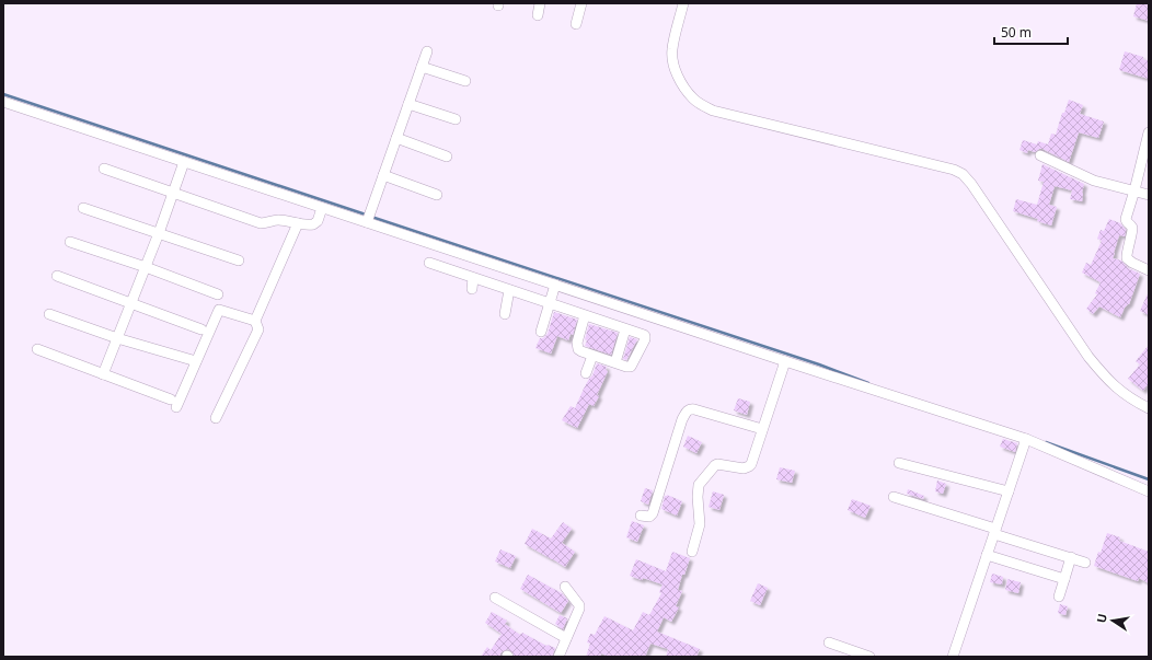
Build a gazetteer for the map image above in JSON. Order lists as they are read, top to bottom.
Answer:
{
  "scale_bar": "50 m",
  "north": "left"
}
